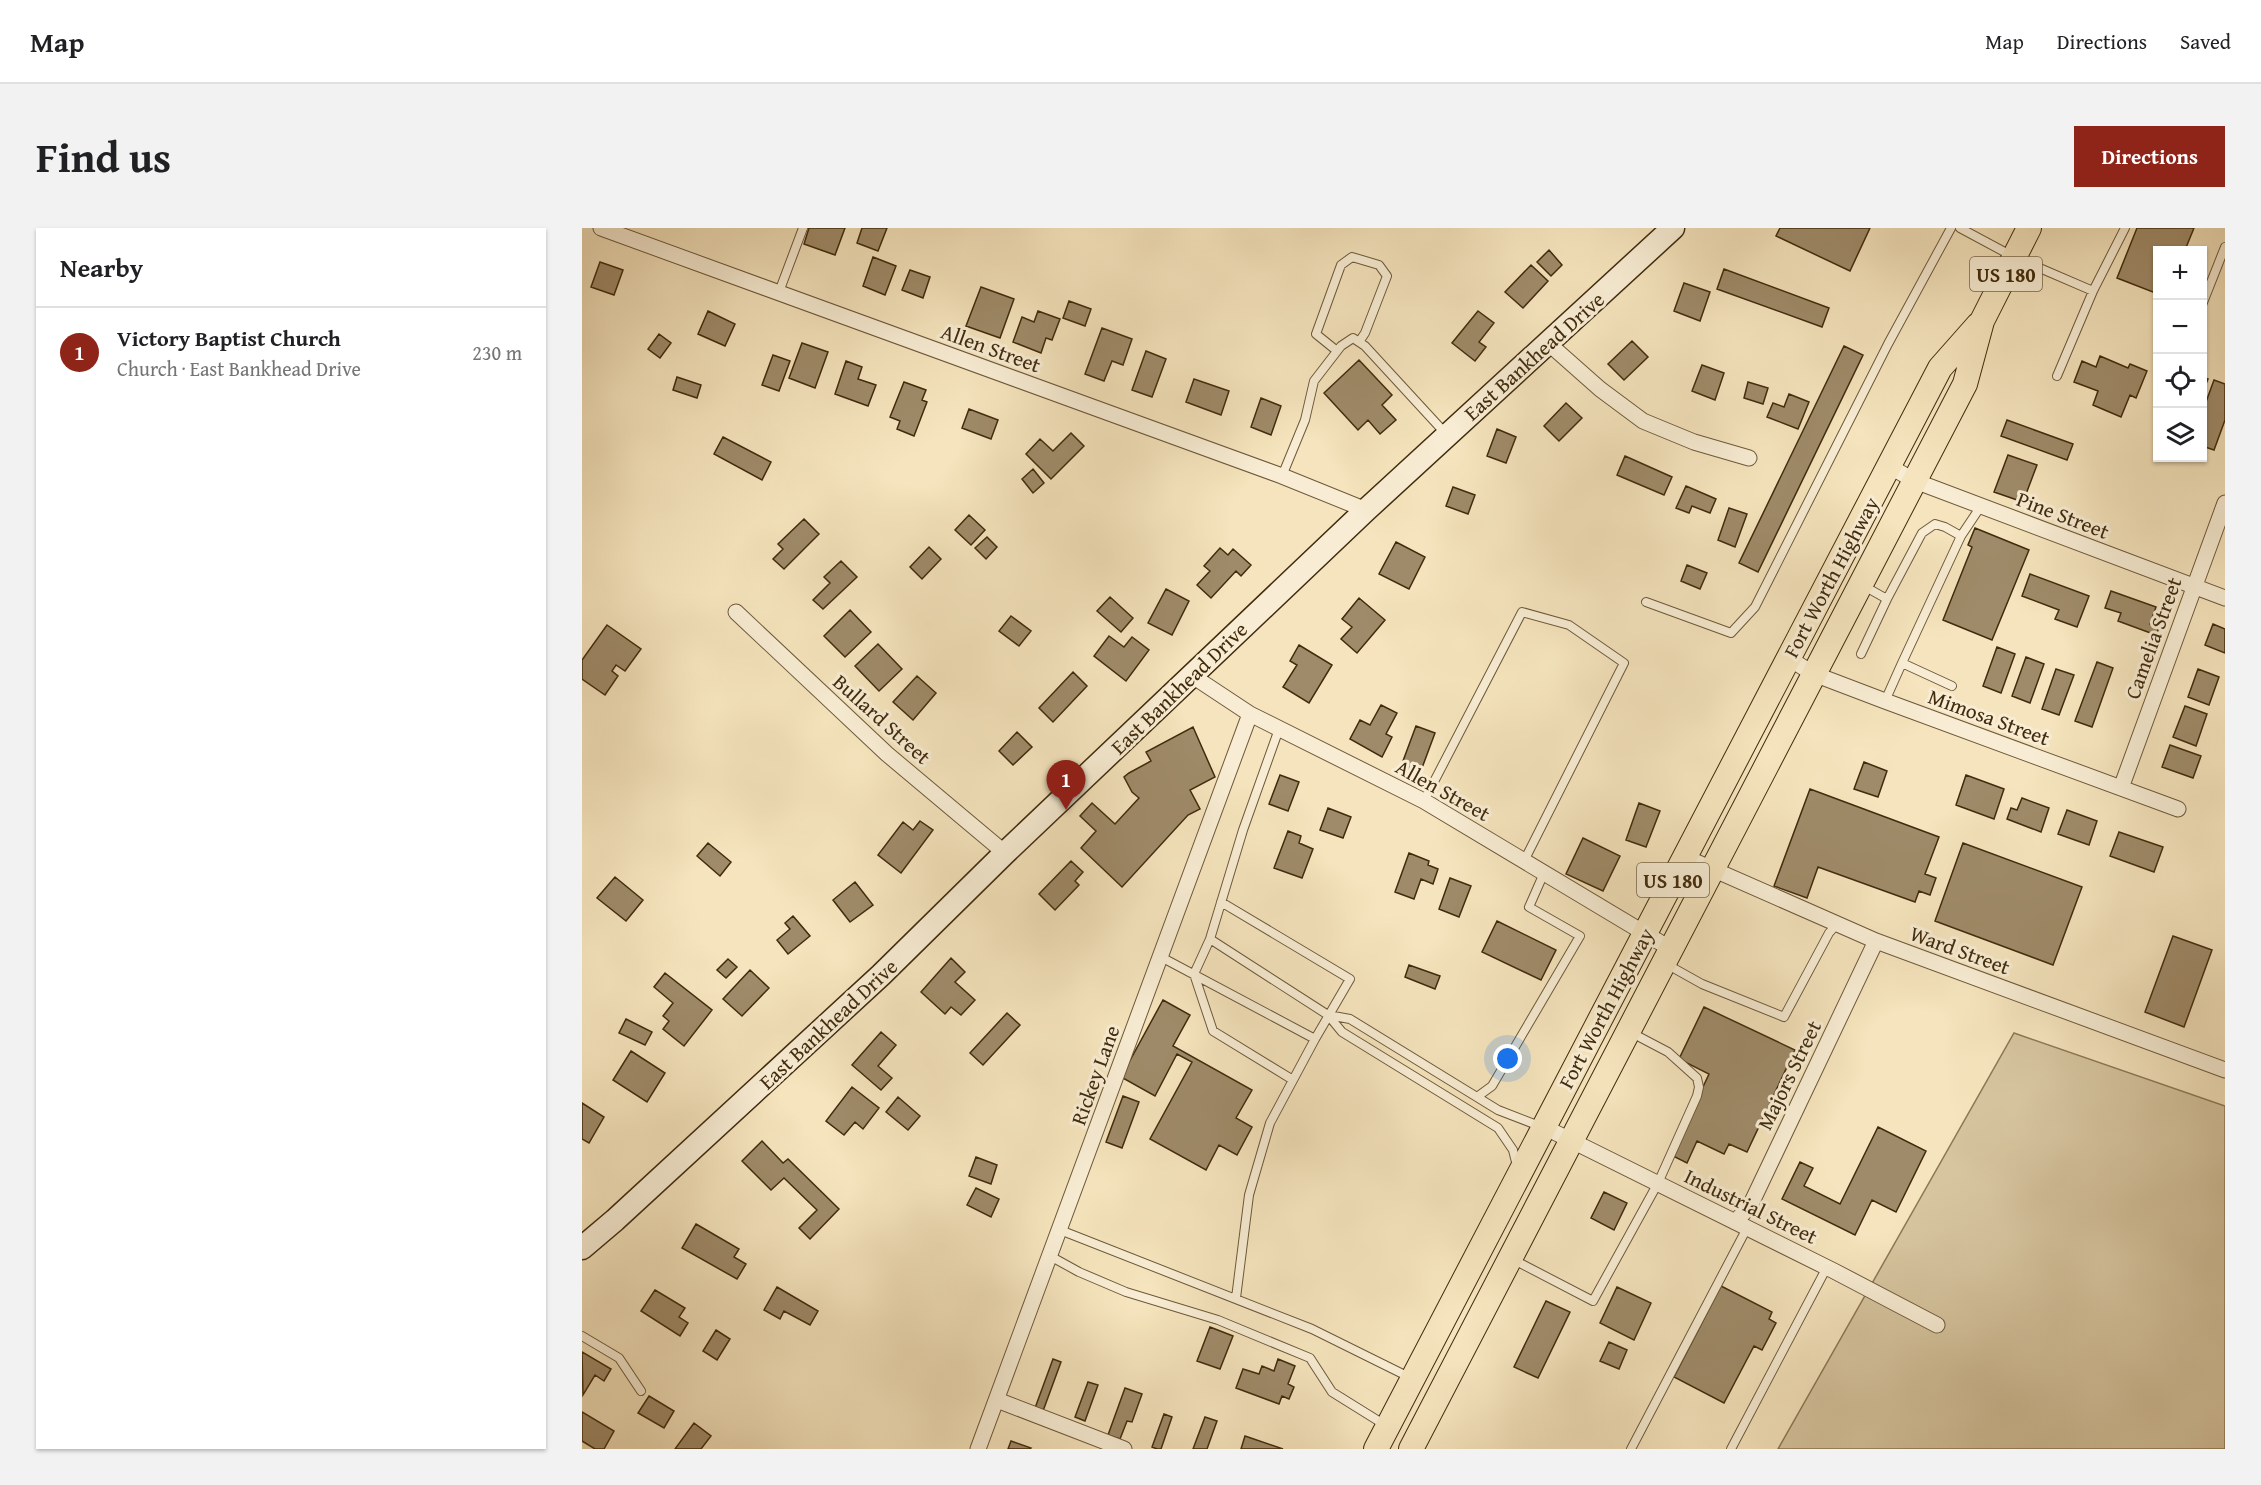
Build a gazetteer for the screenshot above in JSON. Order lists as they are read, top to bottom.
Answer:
{
  "streets": {
    "main road": ["US 180", "Fort Worth Highway"],
    "street": [
      "Allen Street",
      "East Bankhead Drive",
      "Pine Street",
      "Camelia Street",
      "Mimosa Street",
      "Bullard Street",
      "Ward Street",
      "Rickey Lane",
      "Majors Street",
      "Industrial Street"
    ]
  },
  "crossings": [
    ["Allen Street", "East Bankhead Drive"],
    ["Allen Street", "Fort Worth Highway"],
    ["Allen Street", "Rickey Lane"],
    ["East Bankhead Drive", "Bullard Street"],
    ["Pine Street", "Fort Worth Highway"],
    ["Pine Street", "Camelia Street"],
    ["Fort Worth Highway", "Mimosa Street"],
    ["Fort Worth Highway", "Ward Street"],
    ["Fort Worth Highway", "Industrial Street"],
    ["Camelia Street", "Mimosa Street"],
    ["Ward Street", "Majors Street"],
    ["Majors Street", "Industrial Street"]
  ],
  "page": {
    "header": "Map",
    "nav": ["Map", "Directions", "Saved"],
    "title": "Find us",
    "buttons": "Directions",
    "heading": "Nearby",
    "map_buttons": ["+", "−"],
    "list": [
      {
        "mark": "1",
        "name": "Victory Baptist Church",
        "note": "Church · East Bankhead Drive",
        "value": "230 m"
      }
    ],
    "pins": "1"
  }
}
